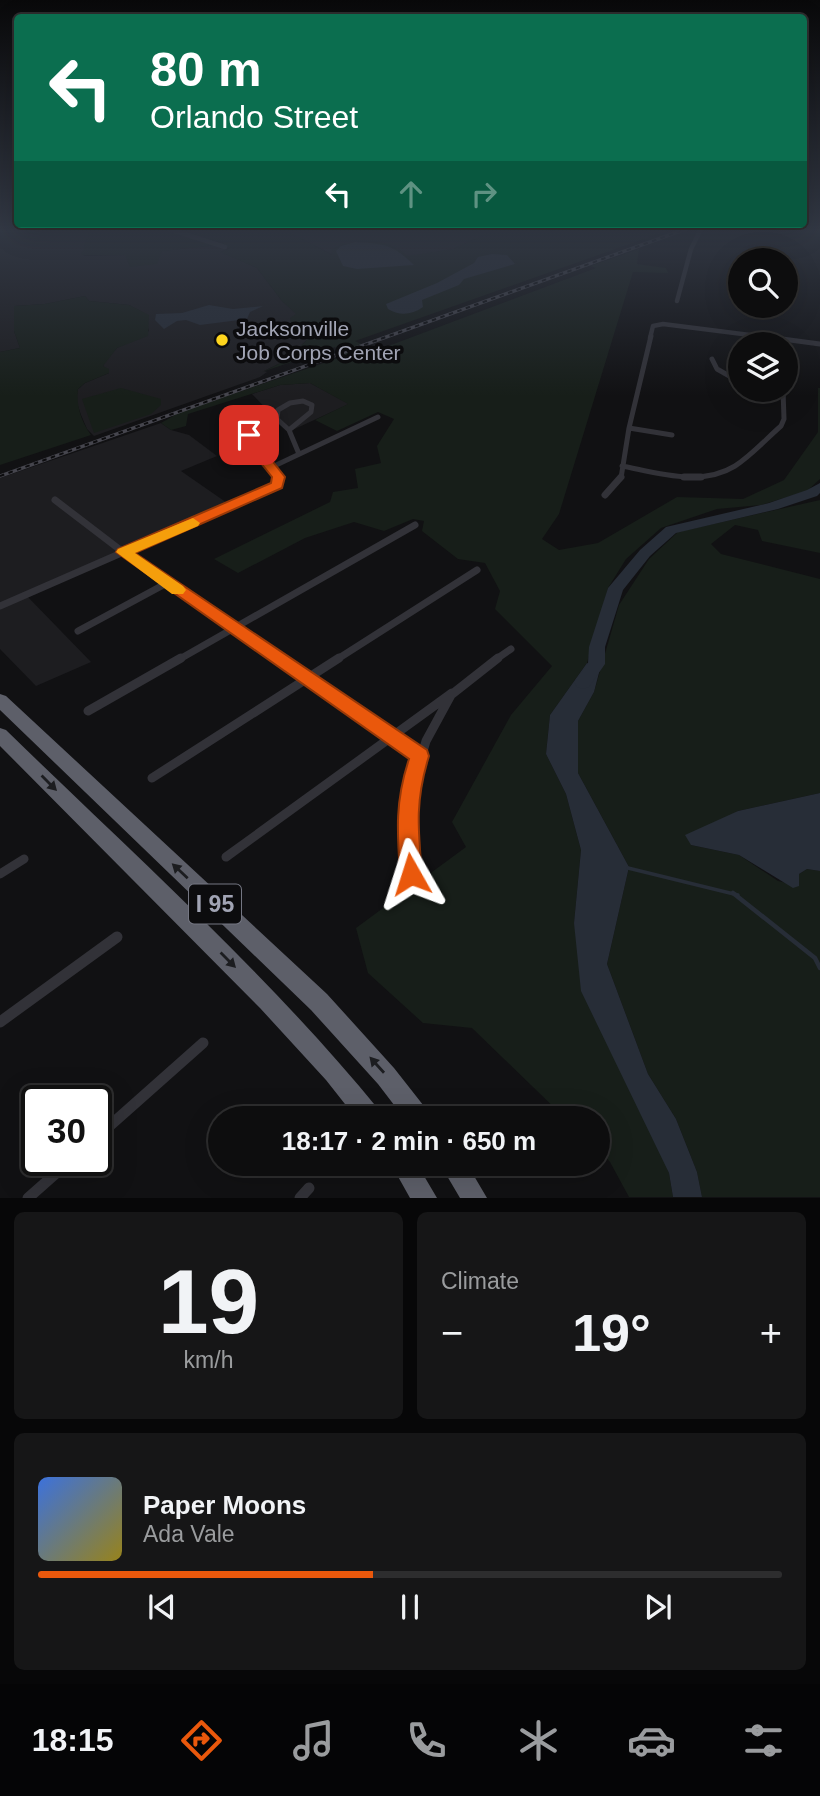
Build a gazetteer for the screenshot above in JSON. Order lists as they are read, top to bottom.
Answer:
{
  "streets": {
    "highway": ["I 95"]
  },
  "places": ["Jacksonville Job Corps Center"],
  "page": {
    "turn": ["80 m", "Orlando Street"],
    "limit": "30",
    "trip": "18:17 · 2 min · 650 m",
    "tile": [
      ["19", "km/h"],
      "Climate"
    ],
    "heat": ["−", "19°", "+"],
    "song": ["Paper Moons", "Ada Vale"],
    "tabs": "18:15"
  }
}
